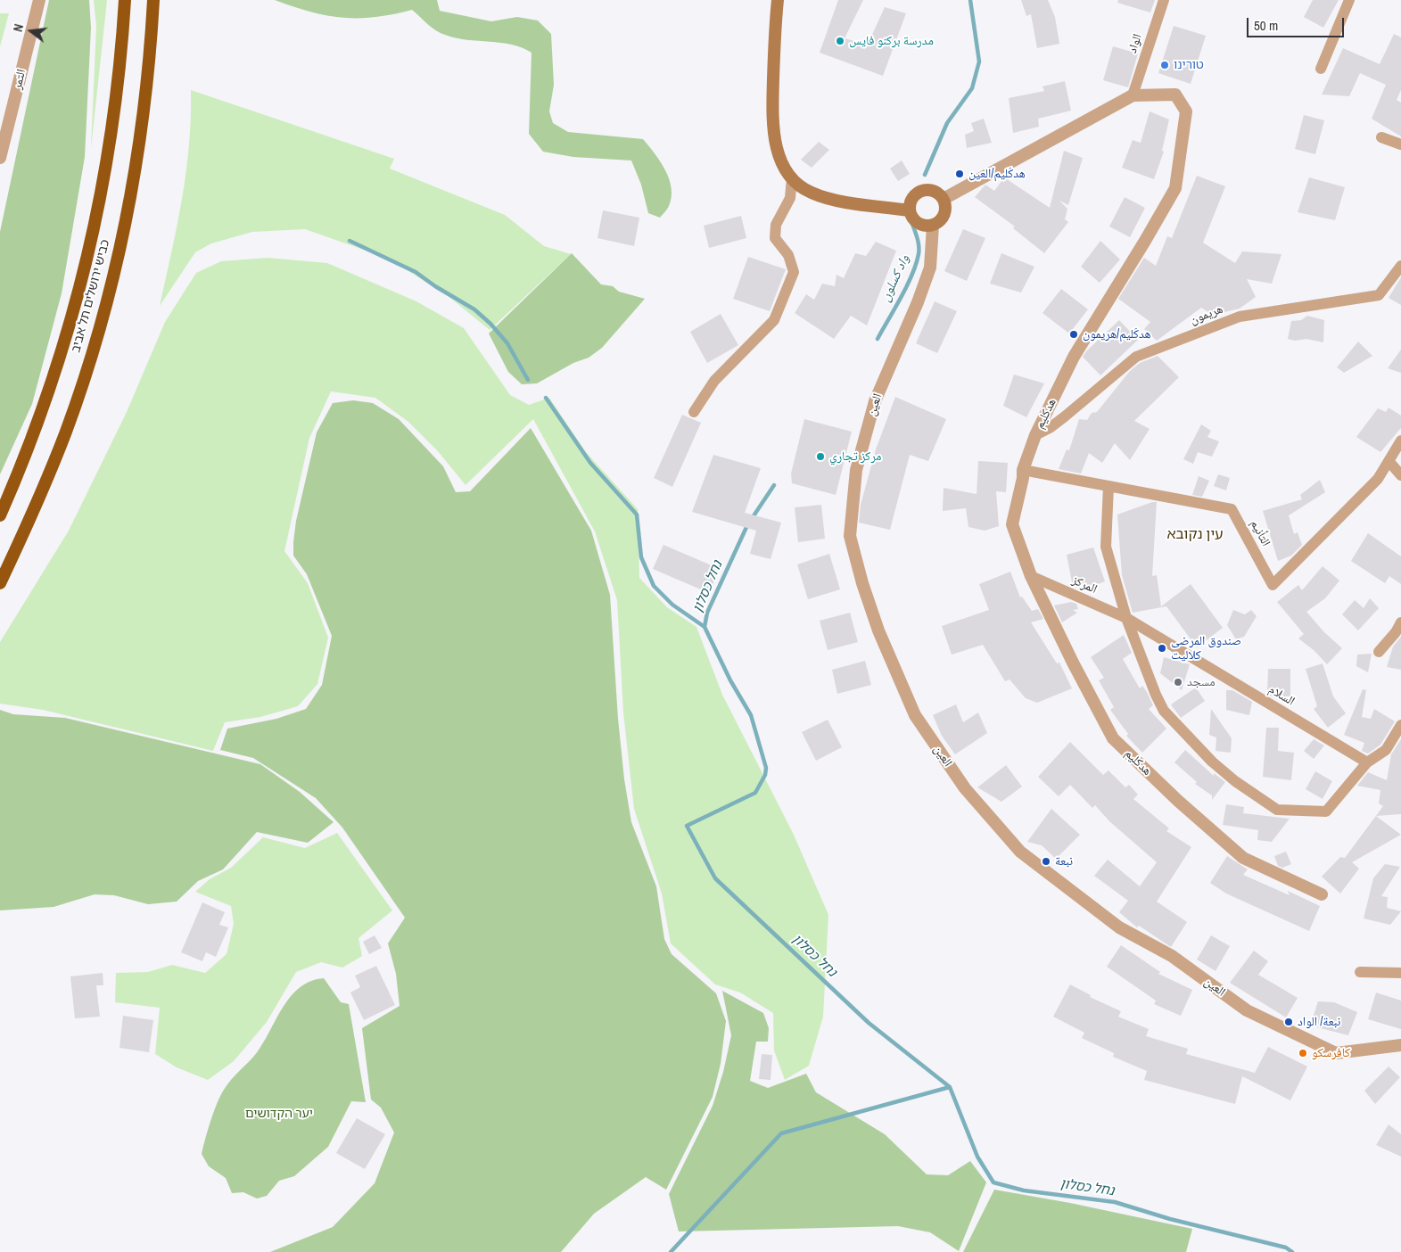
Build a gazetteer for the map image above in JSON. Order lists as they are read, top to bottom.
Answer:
{
  "streets": {
    "highway": ["כביש ירושלים תל אביב"],
    "street": [
      "الواد",
      "التمر",
      "هريمون",
      "العين",
      "هدكليم",
      "التأنيم",
      "المركز",
      "السلام"
    ]
  },
  "crossings": [
    ["الواد", "هدكليم"],
    ["هريمون", "هدكليم"],
    ["العين", "هدكليم"],
    ["هدكليم", "التأنيم"],
    ["هدكليم", "المركز"],
    ["المركز", "السلام"]
  ],
  "districts": ["עין נקובא"],
  "water": ["واد كسلون", "נחל כסלון"],
  "parks": ["יער הקדושים"],
  "places": [
    "مدرسة بركنو فايس",
    "טורינו",
    "هدكَليم/العين",
    "هدكَليم/هريمون",
    "مركز تجاري",
    "صندوق المرضى كلاليت",
    "مسجد",
    "نبعة",
    "نبعة/ الواد",
    "كافرسكو"
  ],
  "scale_bar": "50 m",
  "north": "left"
}
